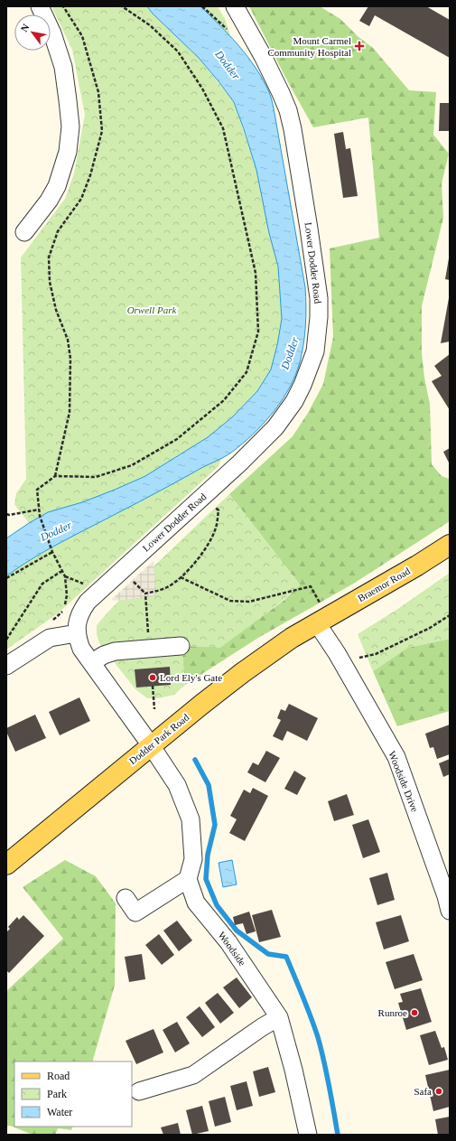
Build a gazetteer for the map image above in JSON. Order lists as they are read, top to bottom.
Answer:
{
  "streets": {
    "main road": ["Braemor Road", "Dodder Park Road"],
    "street": ["Lower Dodder Road", "Woodside Drive", "Woodside"]
  },
  "crossings": [
    ["Lower Dodder Road", "Dodder Park Road"],
    ["Braemor Road", "Dodder Park Road"],
    ["Braemor Road", "Woodside Drive"],
    ["Dodder Park Road", "Woodside Drive"]
  ],
  "water": ["Dodder"],
  "parks": ["Orwell Park"],
  "places": {
    "health": ["Mount Carmel Community Hospital"],
    "other": ["Lord Ely's Gate", "Runroe", "Safa"]
  },
  "legend": ["Road", "Park", "Water"],
  "north": "top left"
}
